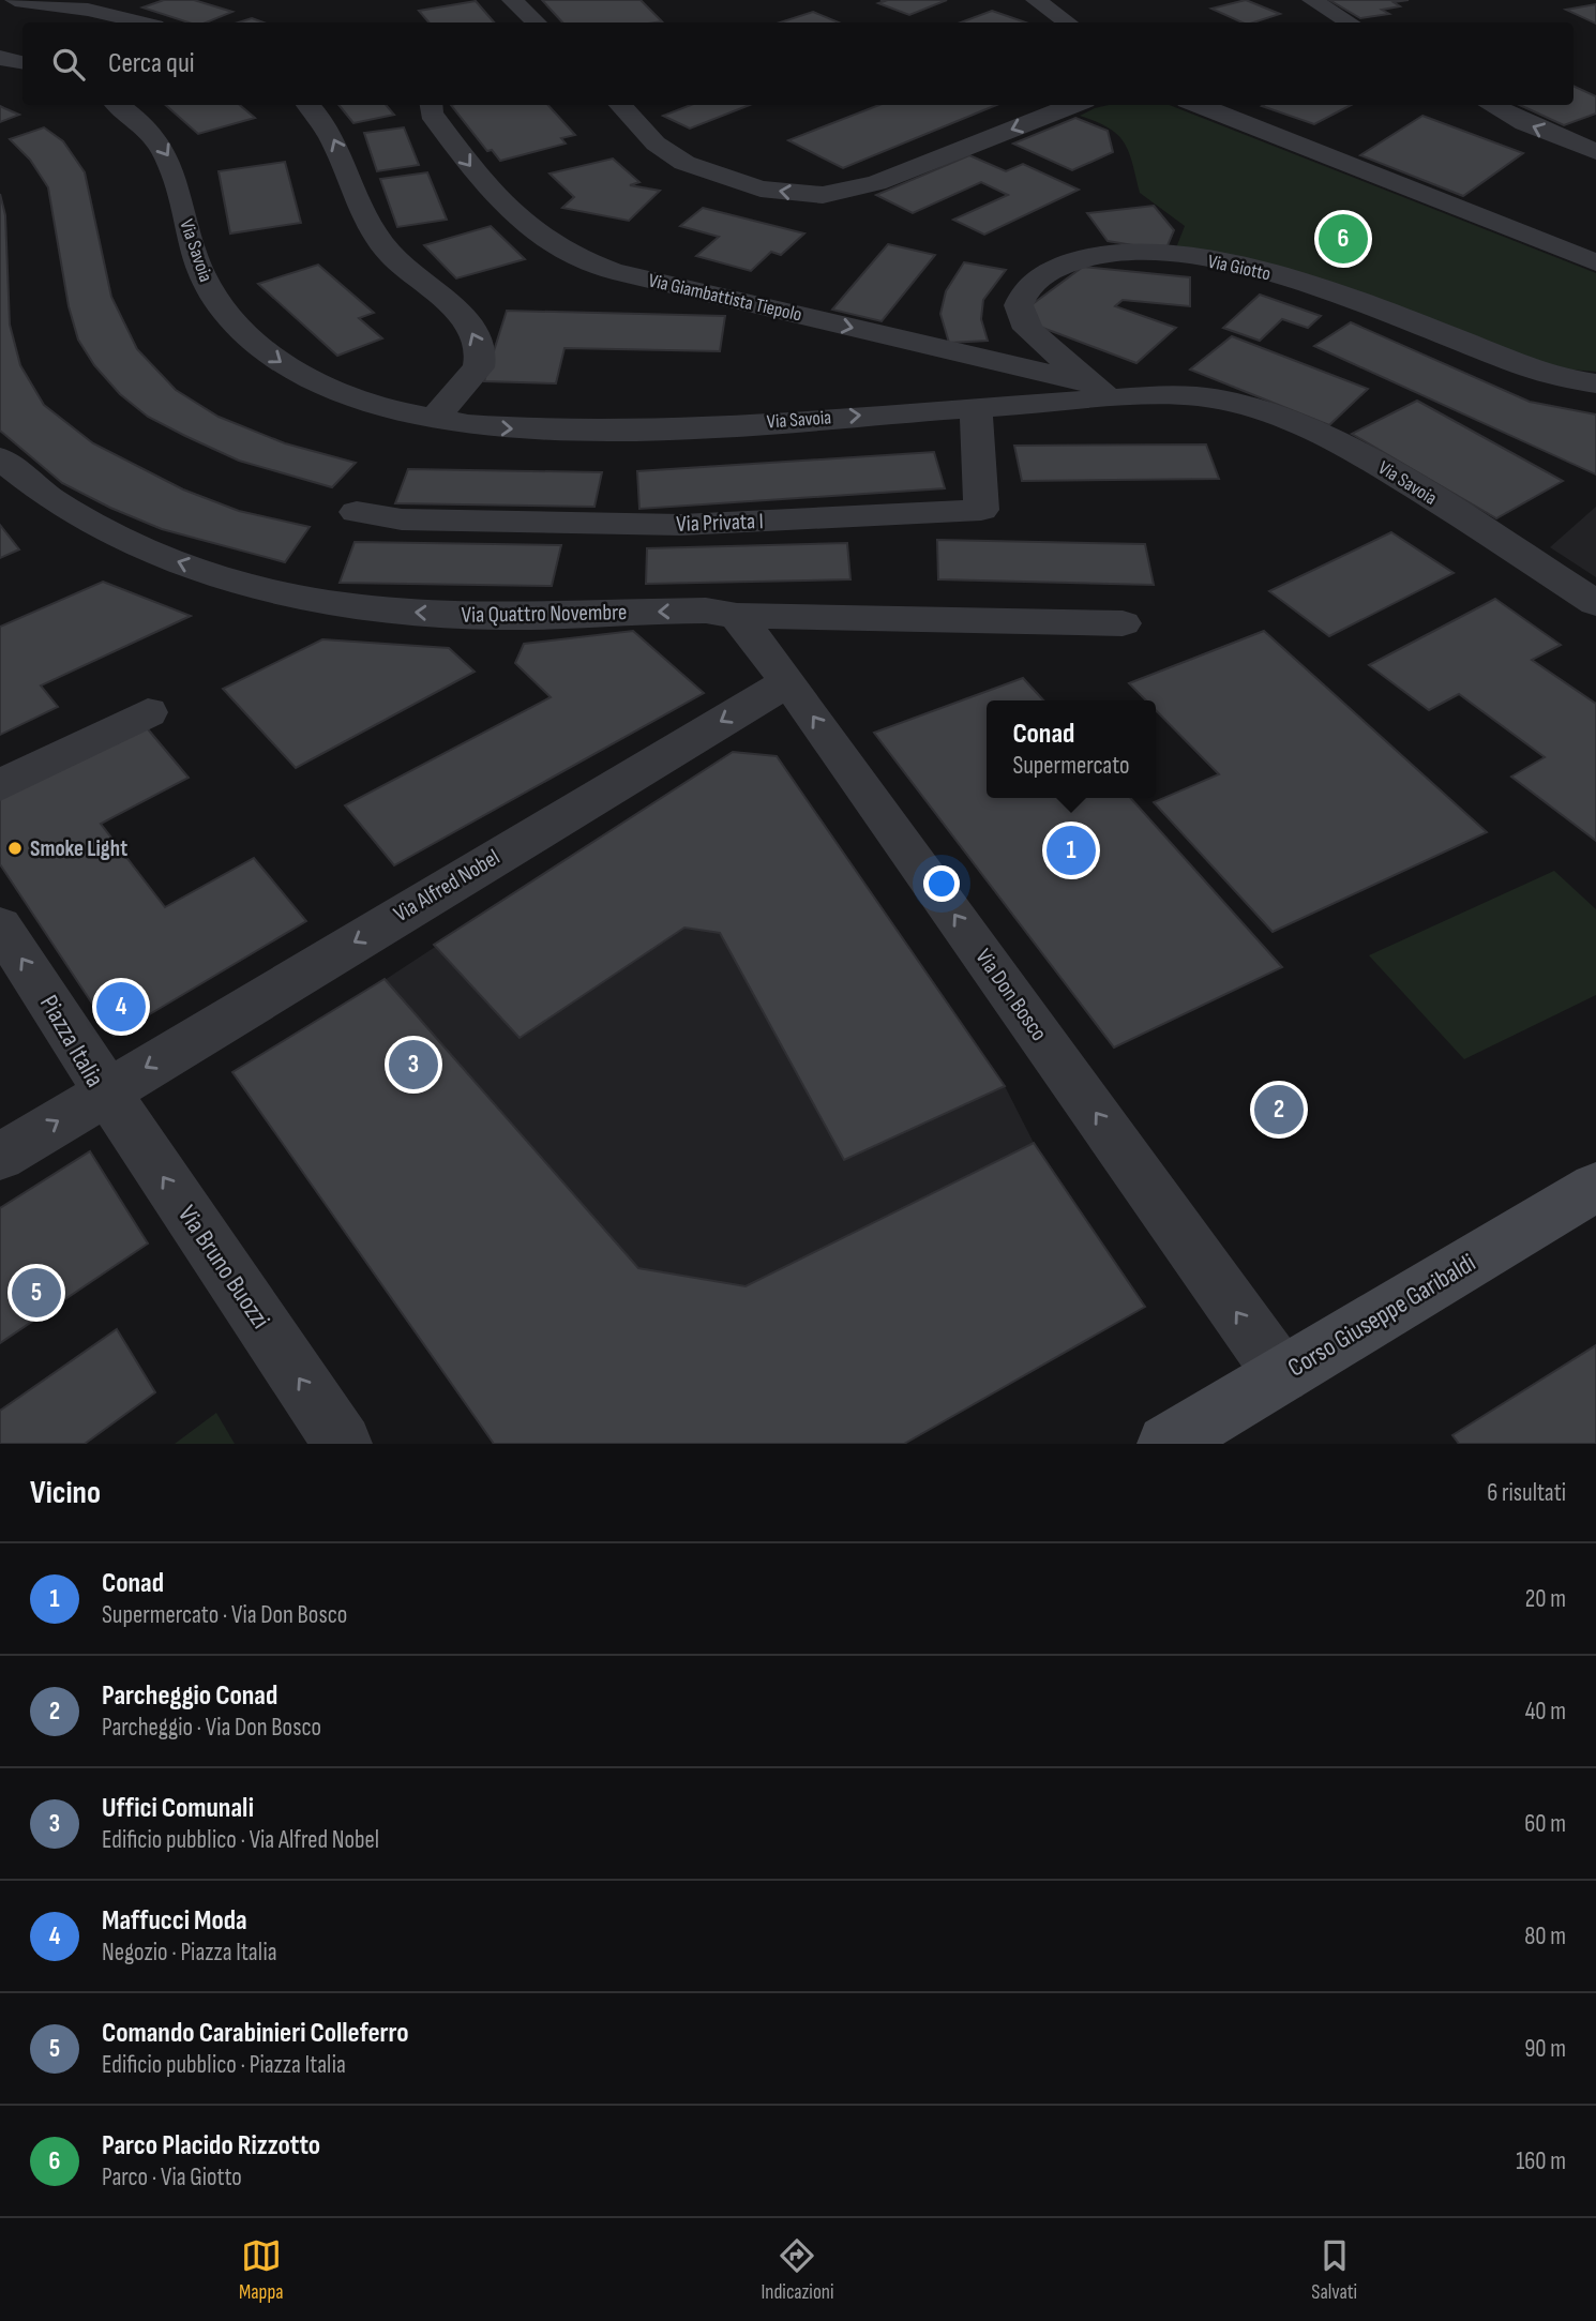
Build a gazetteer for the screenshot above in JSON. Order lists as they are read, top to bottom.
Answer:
{
  "streets": {
    "main road": ["Corso Giuseppe Garibaldi"],
    "street": [
      "Via Savoia",
      "Via Giotto",
      "Via Giambattista Tiepolo",
      "Via Privata I",
      "Via Quattro Novembre",
      "Via Alfred Nobel",
      "Via Don Bosco",
      "Piazza Italia",
      "Via Bruno Buozzi"
    ]
  },
  "crossings": [
    ["Via Savoia", "Via Giotto"],
    ["Via Savoia", "Via Giambattista Tiepolo"],
    ["Via Savoia", "Via Privata I"],
    ["Via Giotto", "Via Giambattista Tiepolo"],
    ["Via Quattro Novembre", "Via Don Bosco"],
    ["Via Alfred Nobel", "Via Don Bosco"],
    ["Via Alfred Nobel", "Piazza Italia"],
    ["Via Alfred Nobel", "Via Bruno Buozzi"],
    ["Via Don Bosco", "Corso Giuseppe Garibaldi"],
    ["Piazza Italia", "Via Bruno Buozzi"]
  ],
  "one_way": [
    "Via Savoia",
    "Via Giambattista Tiepolo",
    "Via Quattro Novembre",
    "Via Alfred Nobel",
    "Via Don Bosco",
    "Via Bruno Buozzi"
  ],
  "places": ["Smoke Light"],
  "page": {
    "search": "Cerca qui",
    "pins": [
      "6",
      "1",
      "4",
      "3",
      "2",
      "5"
    ],
    "popup": ["Conad", "Supermercato"],
    "heading": ["Vicino", "6 risultati"],
    "list": [
      {
        "mark": "1",
        "name": "Conad",
        "note": "Supermercato · Via Don Bosco",
        "value": "20 m"
      },
      {
        "mark": "2",
        "name": "Parcheggio Conad",
        "note": "Parcheggio · Via Don Bosco",
        "value": "40 m"
      },
      {
        "mark": "3",
        "name": "Uffici Comunali",
        "note": "Edificio pubblico · Via Alfred Nobel",
        "value": "60 m"
      },
      {
        "mark": "4",
        "name": "Maffucci Moda",
        "note": "Negozio · Piazza Italia",
        "value": "80 m"
      },
      {
        "mark": "5",
        "name": "Comando Carabinieri Colleferro",
        "note": "Edificio pubblico · Piazza Italia",
        "value": "90 m"
      },
      {
        "mark": "6",
        "name": "Parco Placido Rizzotto",
        "note": "Parco · Via Giotto",
        "value": "160 m"
      }
    ],
    "nav": ["Mappa", "Indicazioni", "Salvati"]
  }
}
